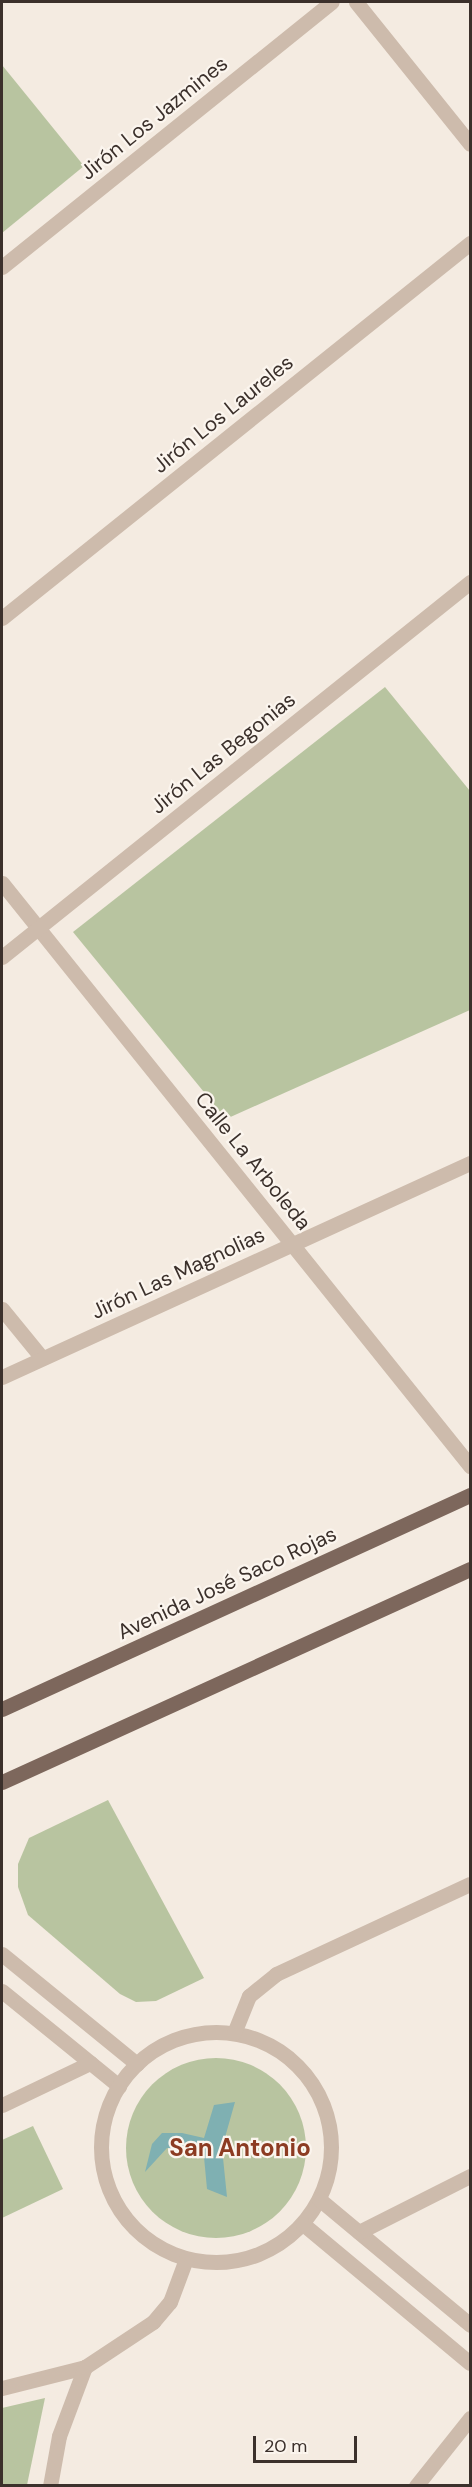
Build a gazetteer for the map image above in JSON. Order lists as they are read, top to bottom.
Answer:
{
  "streets": {
    "main road": ["Avenida José Saco Rojas"],
    "street": [
      "Jirón Los Jazmines",
      "Jirón Los Laureles",
      "Jirón Las Begonias",
      "Calle La Arboleda",
      "Jirón Las Magnolias"
    ]
  },
  "crossings": [
    ["Jirón Las Begonias", "Calle La Arboleda"],
    ["Calle La Arboleda", "Jirón Las Magnolias"]
  ],
  "districts": ["San Antonio"],
  "scale_bar": "20 m"
}
